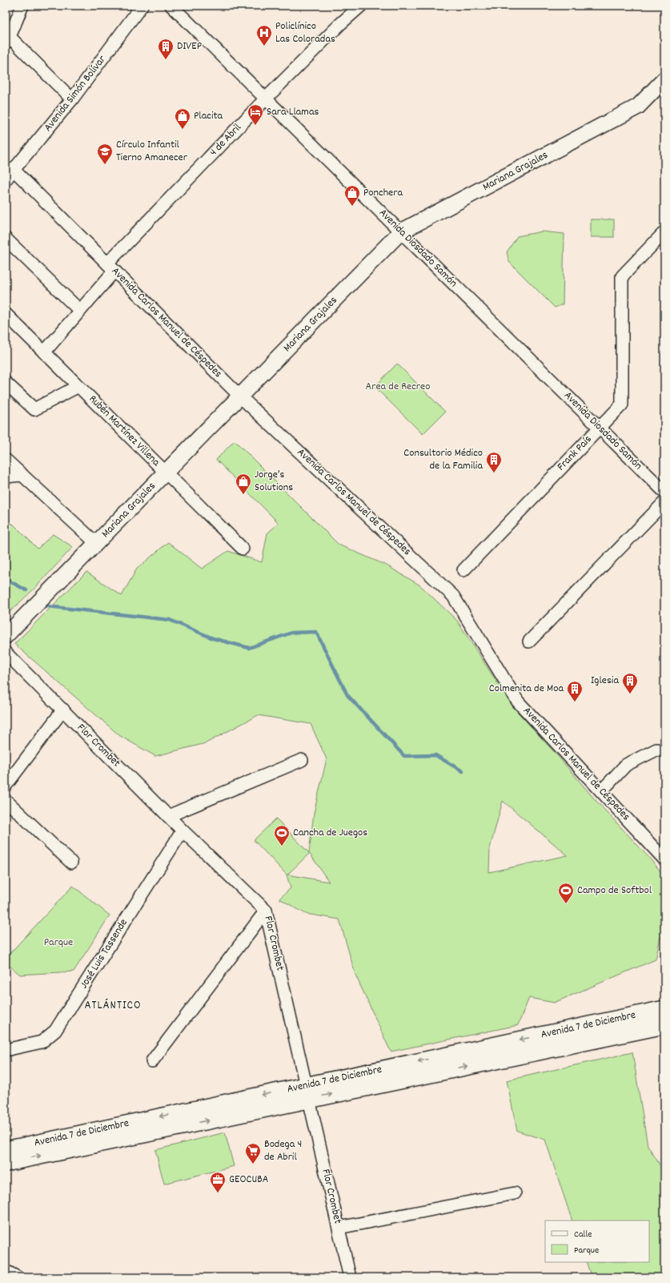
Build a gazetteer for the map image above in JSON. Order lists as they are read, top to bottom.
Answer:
{
  "streets": {
    "main road": ["Avenida 7 de Diciembre"],
    "street": [
      "Avenida Simón Bolívar",
      "4 de Abril",
      "Mariana Grajales",
      "Avenida Diosdado Samón",
      "Avenida Carlos Manuel de Céspedes",
      "Rubén Martínez Villena",
      "Frank País",
      "Flor Crombet",
      "José Luis Tassende"
    ]
  },
  "crossings": [
    ["Avenida Simón Bolívar", "Avenida Carlos Manuel de Céspedes"],
    ["4 de Abril", "Avenida Diosdado Samón"],
    ["4 de Abril", "Avenida Carlos Manuel de Céspedes"],
    ["4 de Abril", "Rubén Martínez Villena"],
    ["Mariana Grajales", "Avenida Diosdado Samón"],
    ["Mariana Grajales", "Avenida Carlos Manuel de Céspedes"],
    ["Mariana Grajales", "Rubén Martínez Villena"],
    ["Avenida Diosdado Samón", "Frank País"],
    ["Flor Crombet", "José Luis Tassende"],
    ["Flor Crombet", "Avenida 7 de Diciembre"]
  ],
  "districts": ["ATLÁNTICO"],
  "parks": ["Area de Recreo", "Parque"],
  "places": {
    "hospital": ["Policlínico Las Coloradas"],
    "building": [
      "DIVEP",
      "Consultorio Médico de la Familia",
      "Iglesia",
      "Colmenita de Moa"
    ],
    "hotel": ["Sara Llamas"],
    "shop": ["Placita", "Ponchera", "Jorge’s Solutions"],
    "school or university": ["Círculo Infantil Tierno Amanecer"],
    "sports": ["Cancha de Juegos", "Campo de Softbol"],
    "supermarket": ["Bodega 4 de Abril"],
    "office": ["GEOCUBA"]
  },
  "legend": ["Calle", "Parque"]
}
